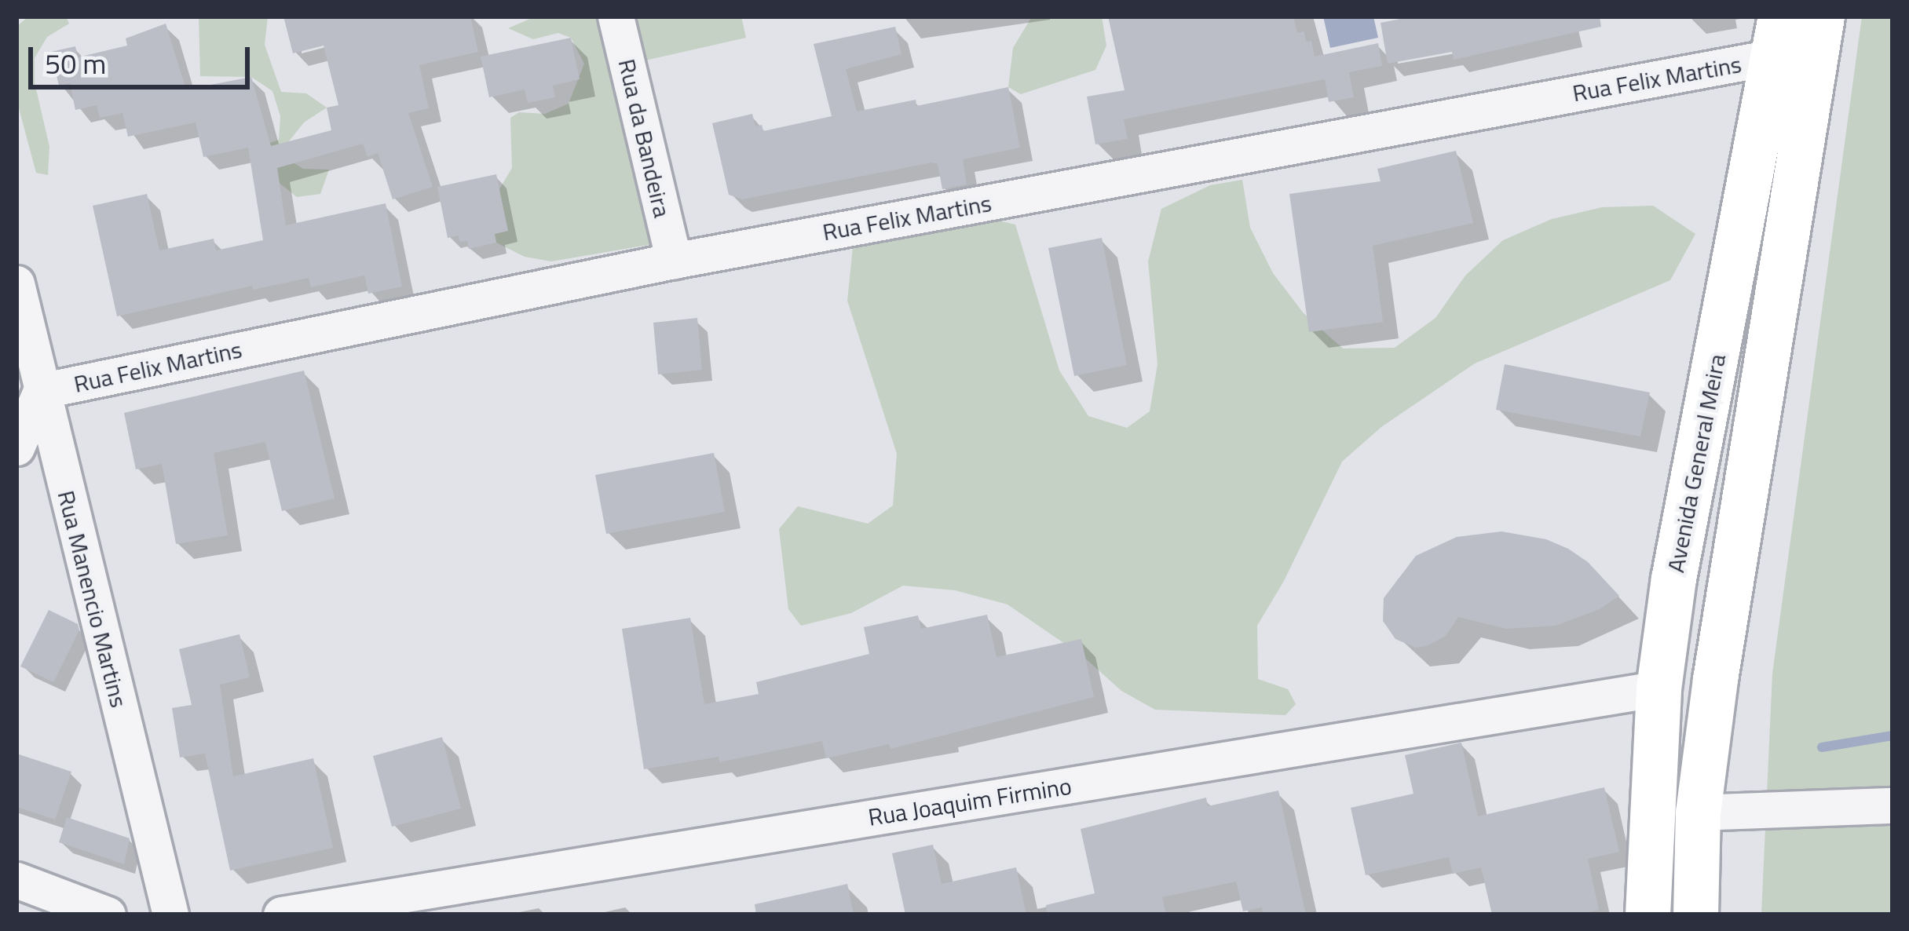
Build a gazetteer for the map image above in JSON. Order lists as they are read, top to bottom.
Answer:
{
  "streets": {
    "main road": ["Avenida General Meira"],
    "street": [
      "Rua Felix Martins",
      "Rua da Bandeira",
      "Rua Manencio Martins",
      "Rua Joaquim Firmino"
    ]
  },
  "crossings": [
    ["Rua Felix Martins", "Rua da Bandeira"],
    ["Rua Felix Martins", "Avenida General Meira"],
    ["Rua Felix Martins", "Rua Manencio Martins"],
    ["Avenida General Meira", "Rua Joaquim Firmino"]
  ],
  "scale_bar": "50 m"
}
